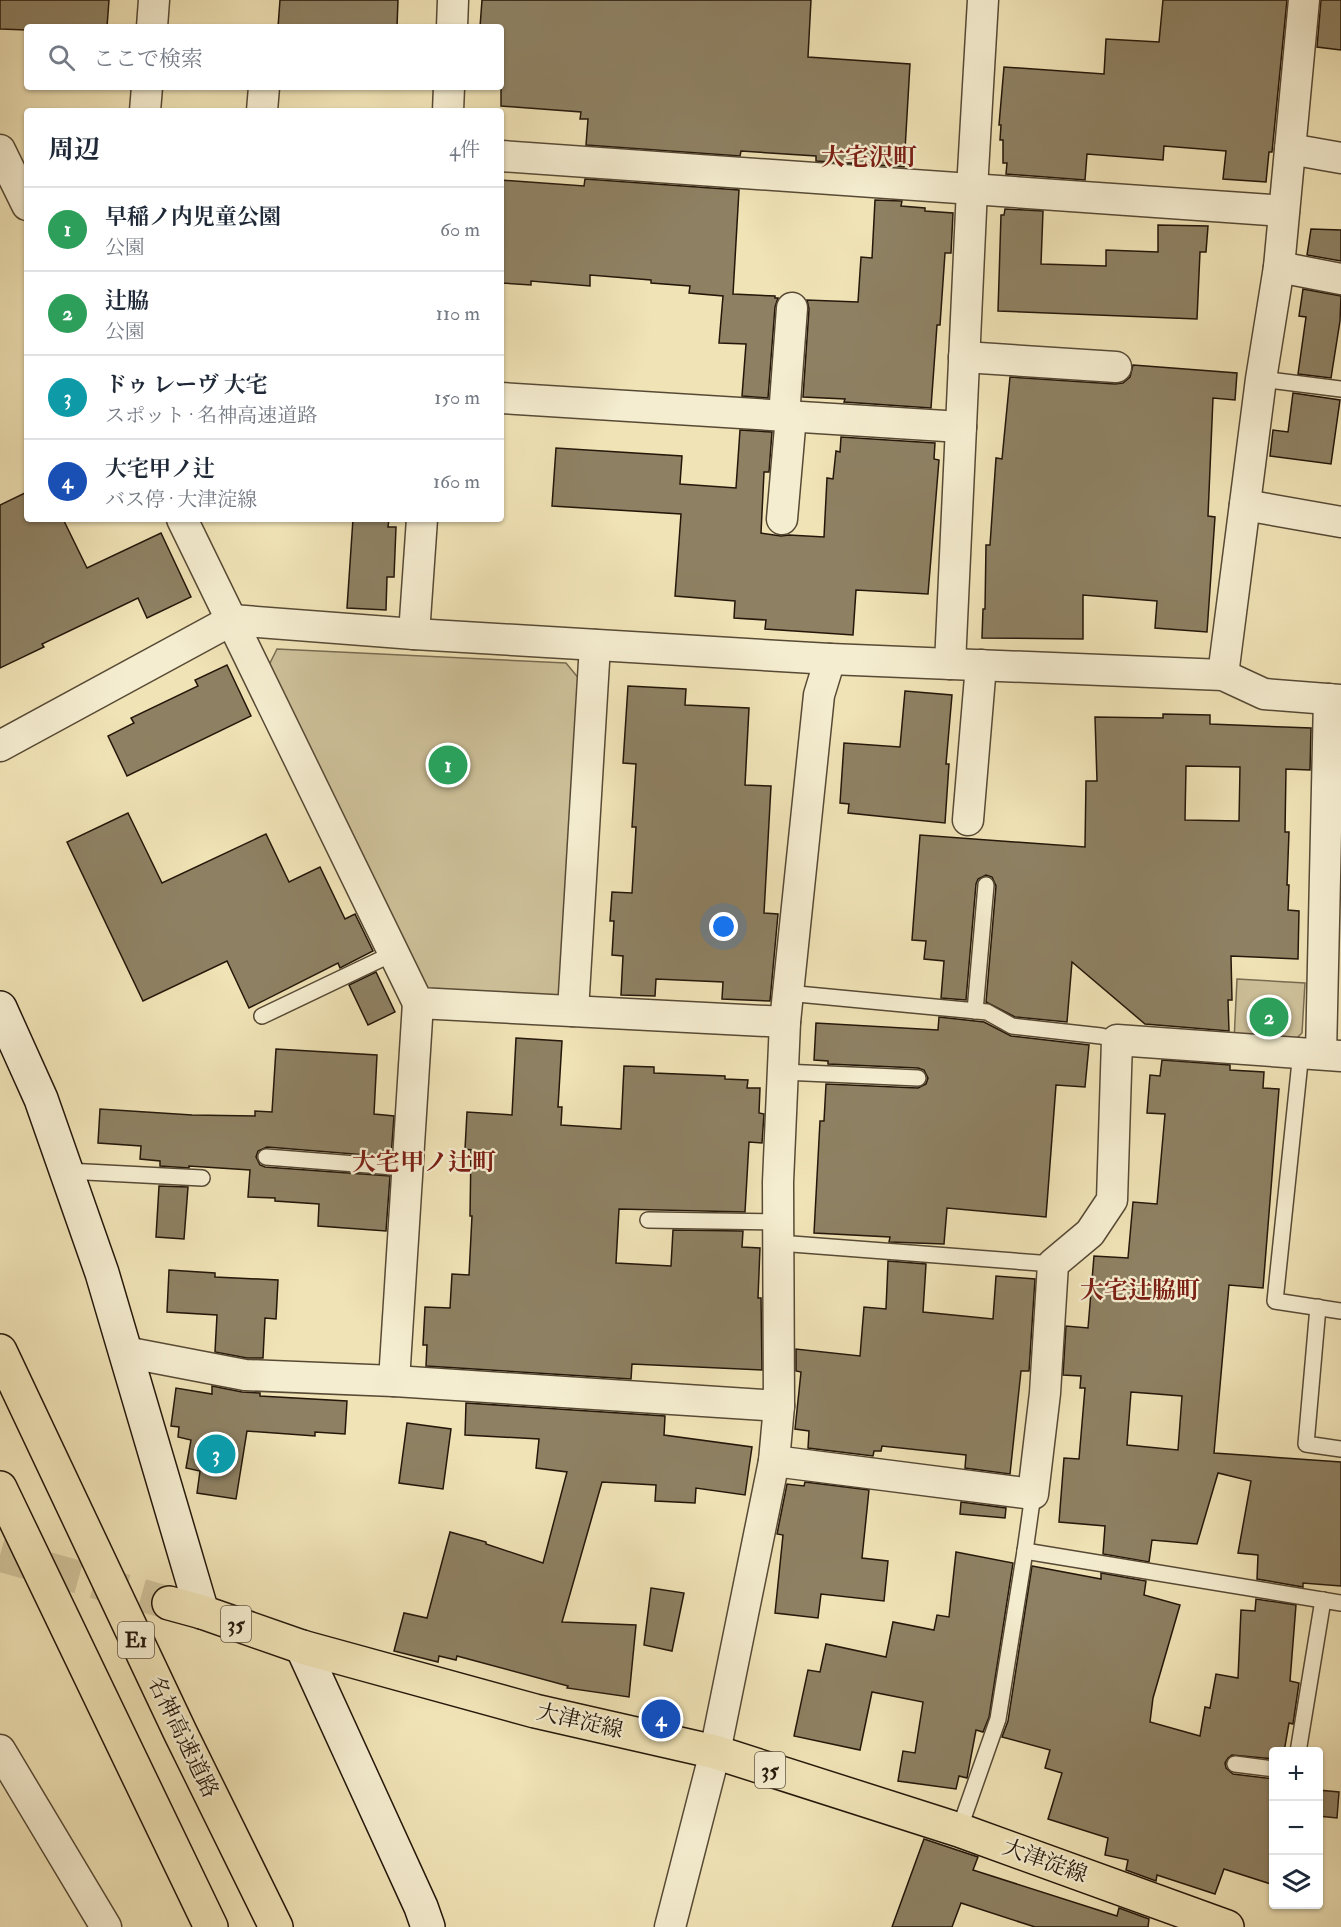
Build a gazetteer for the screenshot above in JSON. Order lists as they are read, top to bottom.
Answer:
{
  "streets": {
    "main road": [
      "35",
      "E1",
      "大津淀線",
      "名神高速道路"
    ]
  },
  "districts": ["大宅沢町", "大宅甲ノ辻町", "大宅辻脇町"],
  "page": {
    "search": "ここで検索",
    "heading": ["周辺", "4件"],
    "list": [
      {
        "mark": "1",
        "name": "早稲ノ内児童公園",
        "note": "公園",
        "value": "60 m"
      },
      {
        "mark": "2",
        "name": "辻脇",
        "note": "公園",
        "value": "110 m"
      },
      {
        "mark": "3",
        "name": "ドゥ レーヴ 大宅",
        "note": "スポット · 名神高速道路",
        "value": "150 m"
      },
      {
        "mark": "4",
        "name": "大宅甲ノ辻",
        "note": "バス停 · 大津淀線",
        "value": "160 m"
      }
    ],
    "pins": [
      "1",
      "2",
      "3",
      "4"
    ],
    "map_buttons": ["+", "−"]
  }
}
